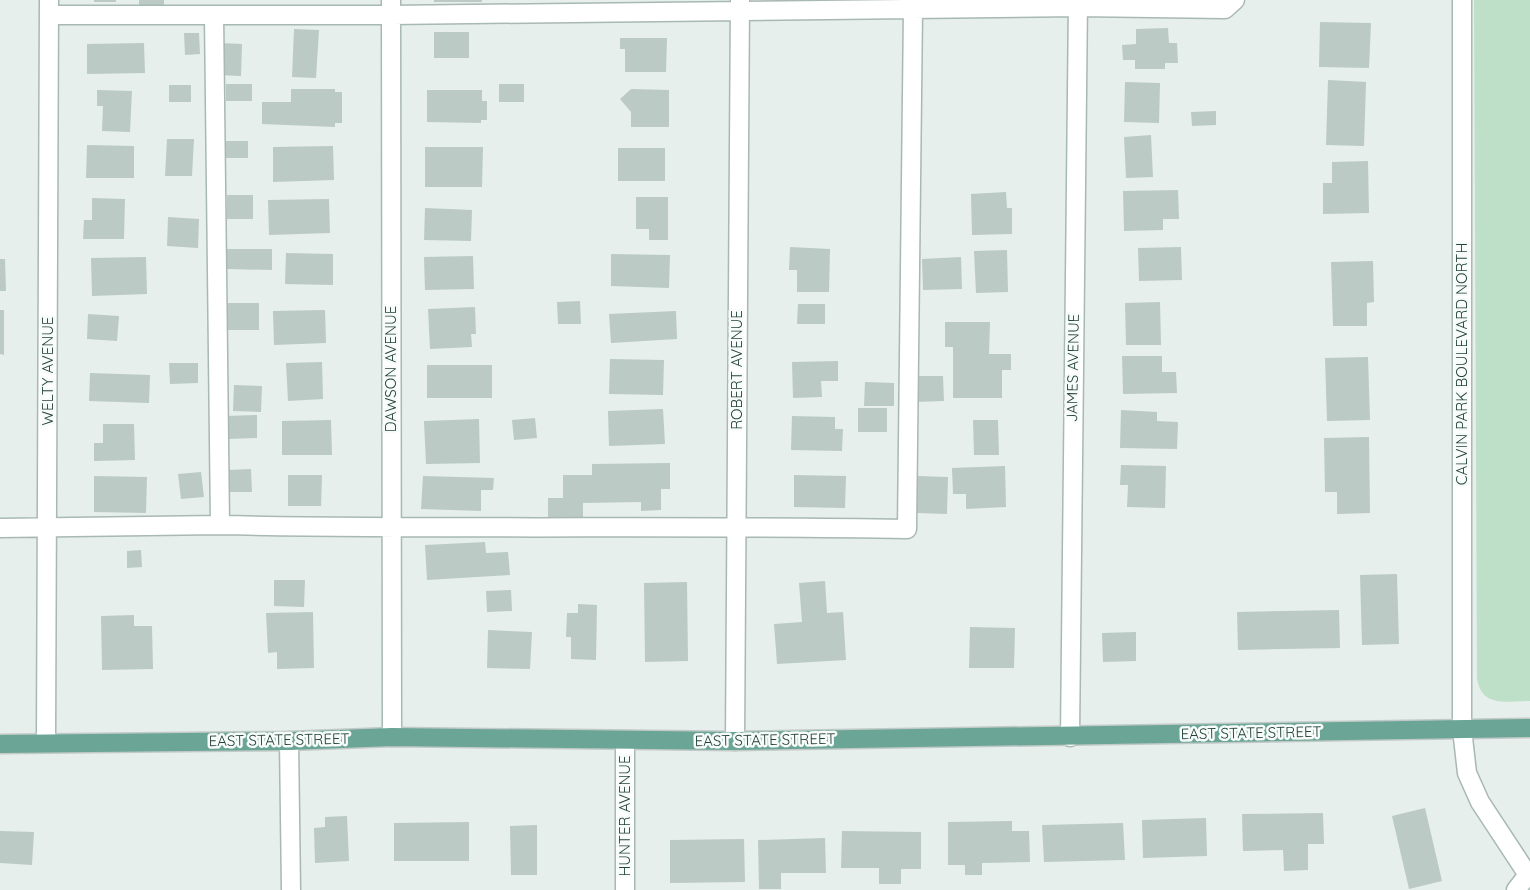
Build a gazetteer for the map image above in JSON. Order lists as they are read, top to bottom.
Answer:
{
  "streets": {
    "main road": ["EAST STATE STREET"],
    "street": [
      "CALVIN PARK BOULEVARD NORTH",
      "JAMES AVENUE",
      "DAWSON AVENUE",
      "ROBERT AVENUE",
      "WELTY AVENUE",
      "HUNTER AVENUE"
    ]
  },
  "crossings": [
    ["CALVIN PARK BOULEVARD NORTH", "EAST STATE STREET"],
    ["JAMES AVENUE", "EAST STATE STREET"],
    ["DAWSON AVENUE", "EAST STATE STREET"],
    ["ROBERT AVENUE", "EAST STATE STREET"],
    ["WELTY AVENUE", "EAST STATE STREET"],
    ["EAST STATE STREET", "HUNTER AVENUE"]
  ]
}
